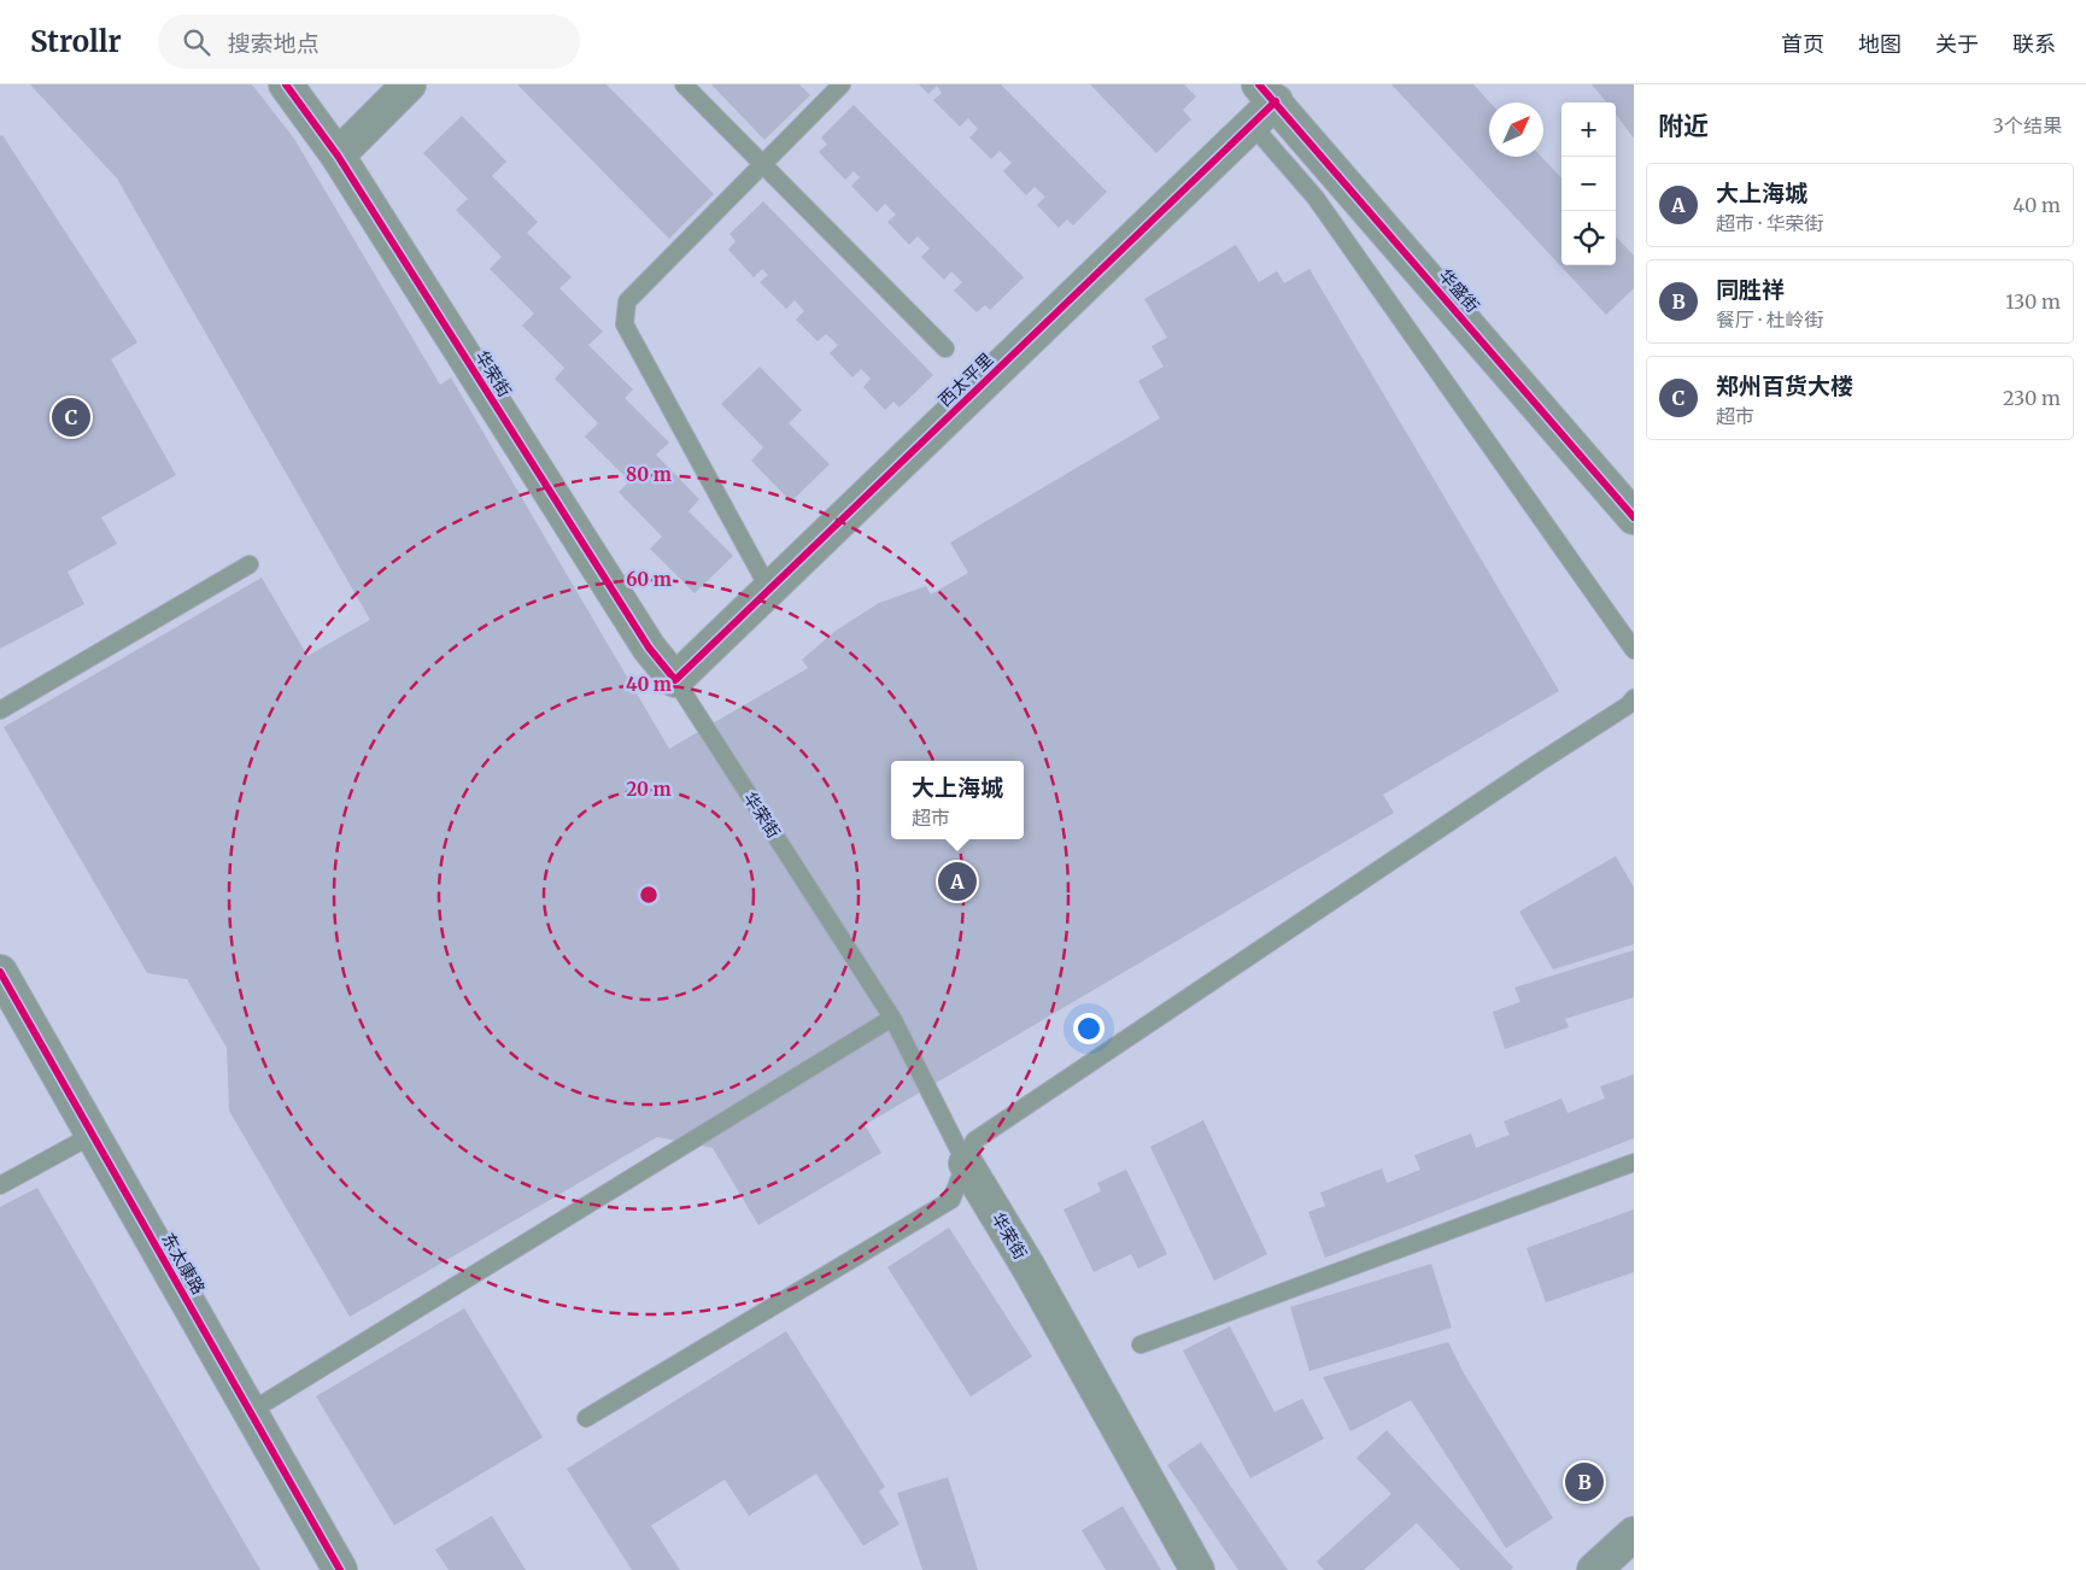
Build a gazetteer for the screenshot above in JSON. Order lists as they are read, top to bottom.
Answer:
{
  "streets": {
    "street": [
      "华盛街",
      "华荣街",
      "西太平里",
      "东太康路"
    ]
  },
  "crossings": [
    ["华盛街", "西太平里"],
    ["华荣街", "西太平里"]
  ],
  "north": "top right",
  "page": {
    "header": "Strollr",
    "search": "搜索地点",
    "nav": [
      "首页",
      "地图",
      "关于",
      "联系"
    ],
    "heading": ["附近", "3个结果"],
    "map_buttons": ["+", "−"],
    "list": [
      {
        "mark": "A",
        "name": "大上海城",
        "note": "超市 · 华荣街",
        "value": "40 m"
      },
      {
        "mark": "B",
        "name": "同胜祥",
        "note": "餐厅 · 杜岭街",
        "value": "130 m"
      },
      {
        "mark": "C",
        "name": "郑州百货大楼",
        "note": "超市",
        "value": "230 m"
      }
    ],
    "pins": ["C", "A", "B"],
    "popup": ["大上海城", "超市"]
  },
  "rings": [
    "80 m",
    "60 m",
    "40 m",
    "20 m"
  ]
}
